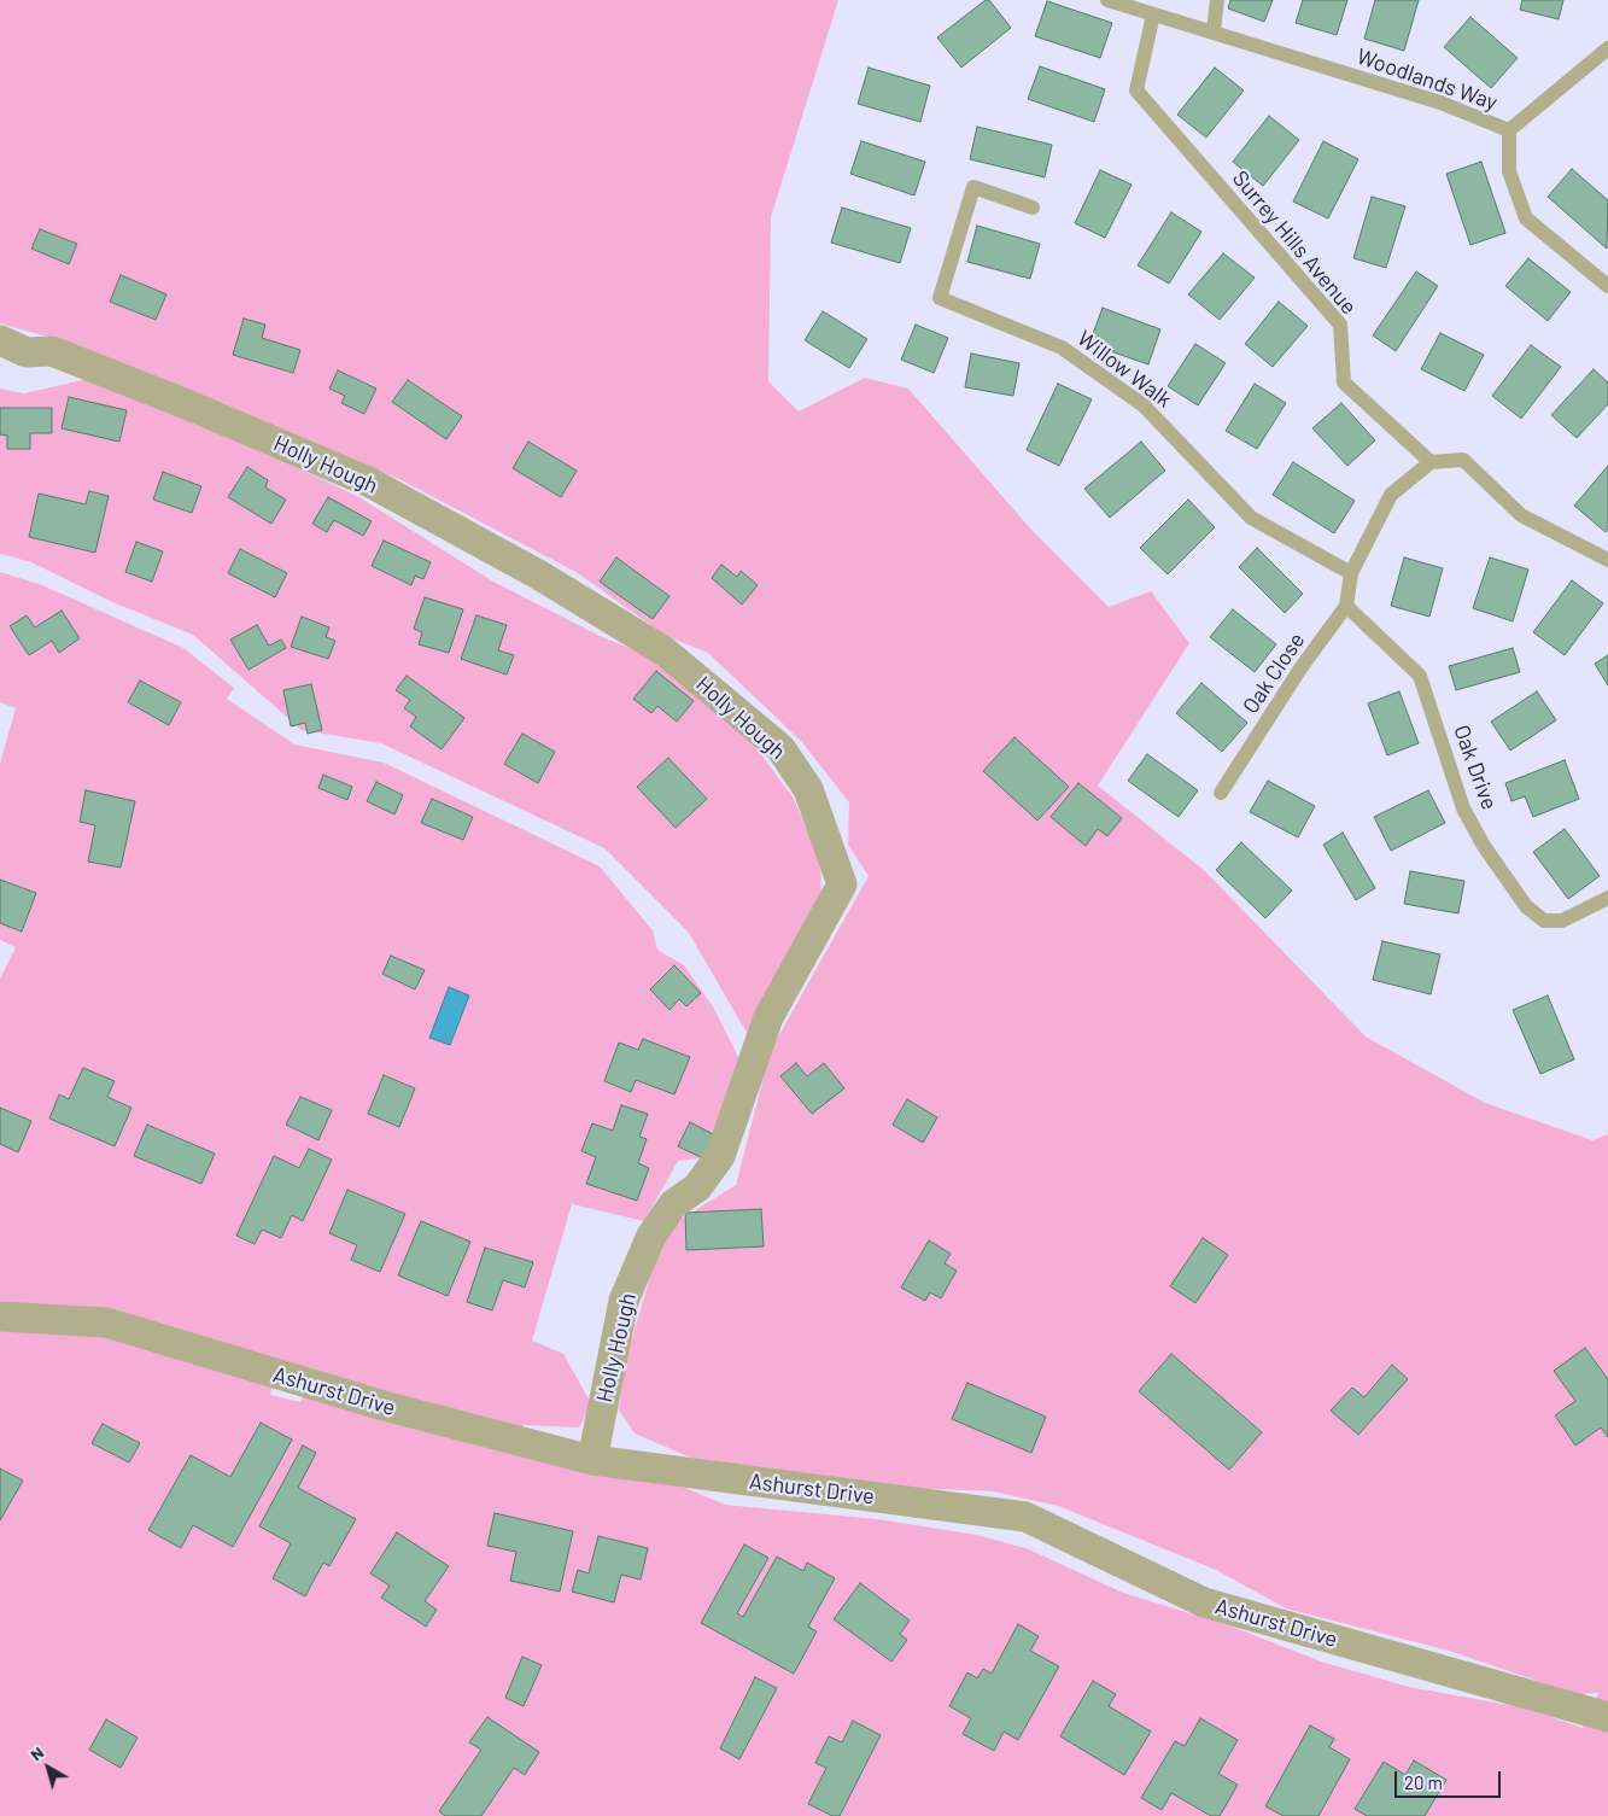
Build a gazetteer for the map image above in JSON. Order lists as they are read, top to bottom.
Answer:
{
  "streets": {
    "street": ["Holly Hough", "Ashurst Drive"],
    "lane": [
      "Woodlands Way",
      "Surrey Hills Avenue",
      "Willow Walk",
      "Oak Close",
      "Oak Drive"
    ]
  },
  "crossings": [
    ["Woodlands Way", "Surrey Hills Avenue"],
    ["Willow Walk", "Oak Close"],
    ["Holly Hough", "Ashurst Drive"],
    ["Oak Close", "Oak Drive"]
  ],
  "scale_bar": "20 m",
  "north": "top left"
}
